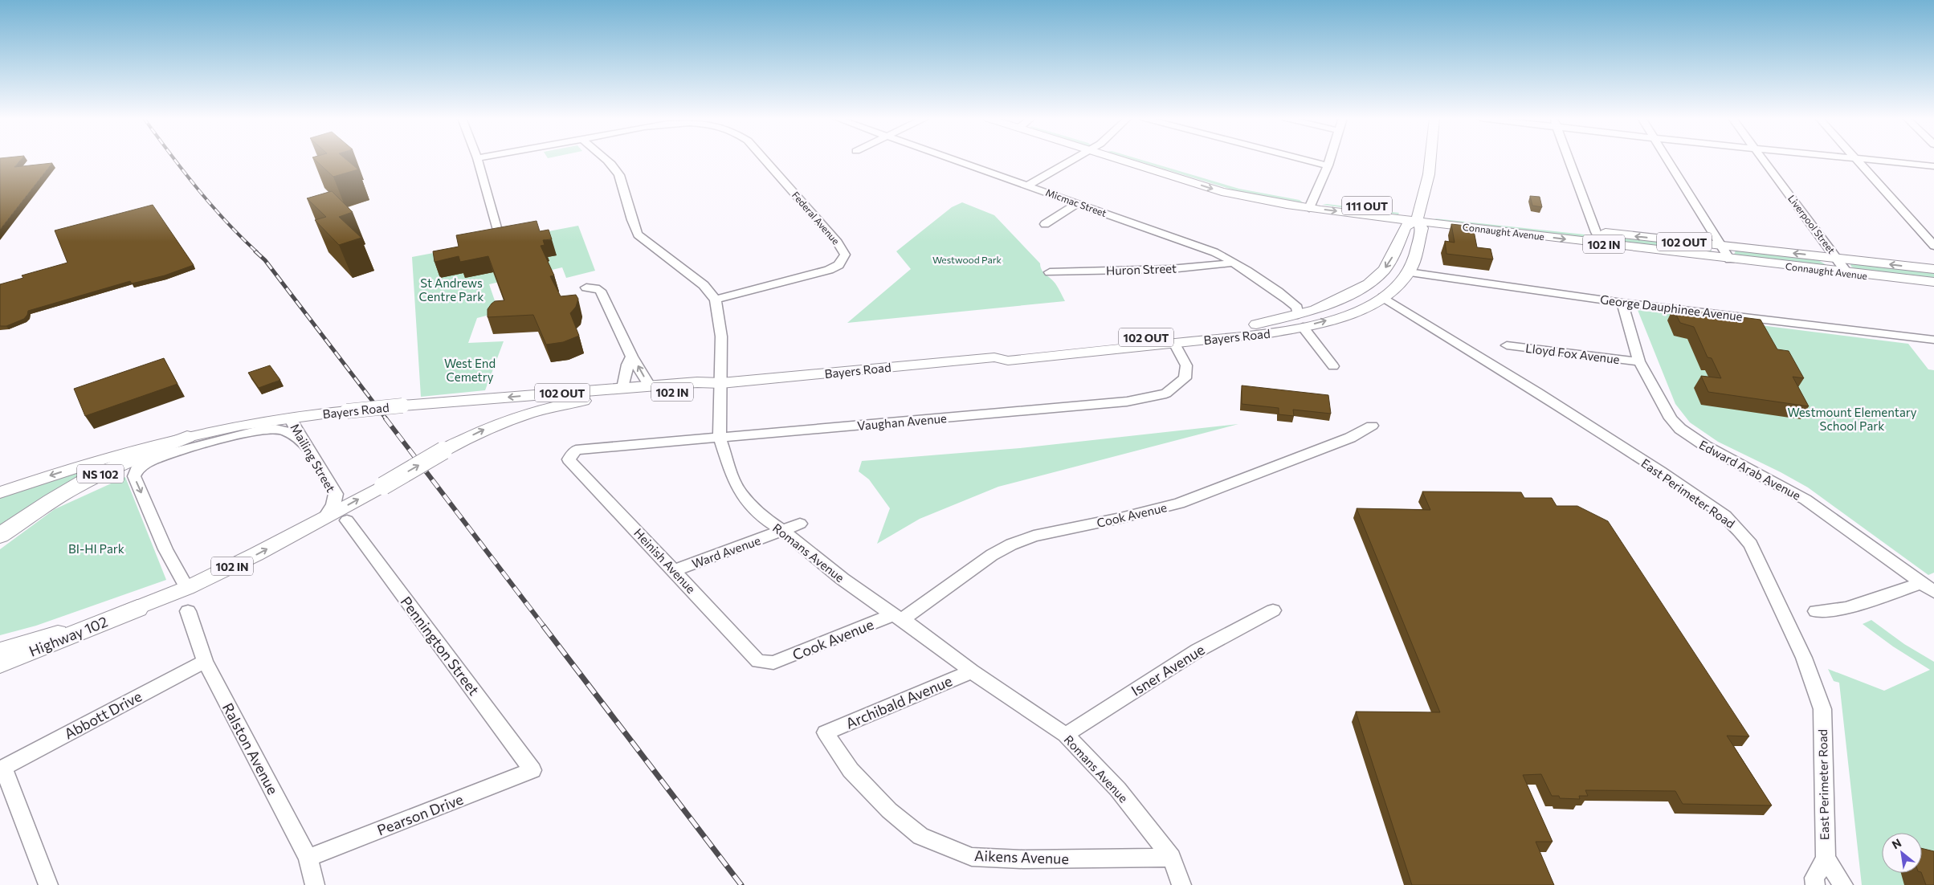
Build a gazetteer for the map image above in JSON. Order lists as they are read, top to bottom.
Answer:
{
  "streets": {
    "highway": ["NS 102", "Highway 102"],
    "main road": [
      "Connaught Avenue",
      "102 OUT",
      "102 IN",
      "Bayers Road"
    ],
    "street": [
      "Micmac Street",
      "Federal Avenue",
      "Liverpool Street",
      "Huron Street",
      "George Dauphinee Avenue",
      "Lloyd Fox Avenue",
      "Vaughan Avenue",
      "Mailing Street",
      "Edward Arab Avenue",
      "East Perimeter Road",
      "Cook Avenue",
      "Ward Avenue",
      "Romans Avenue",
      "Heinish Avenue",
      "Pennington Street",
      "Isner Avenue",
      "Archibald Avenue",
      "Abbott Drive",
      "Ralston Avenue",
      "Pearson Drive",
      "Aikens Avenue"
    ]
  },
  "crossings": [
    ["Micmac Street", "Huron Street"],
    ["Micmac Street", "Bayers Road"],
    ["Federal Avenue", "Romans Avenue"],
    ["Liverpool Street", "Connaught Avenue"],
    ["Connaught Avenue", "Bayers Road"],
    ["George Dauphinee Avenue", "Bayers Road"],
    ["George Dauphinee Avenue", "Edward Arab Avenue"],
    ["Bayers Road", "Vaughan Avenue"],
    ["Bayers Road", "Mailing Street"],
    ["Bayers Road", "NS 102"],
    ["Bayers Road", "East Perimeter Road"],
    ["Bayers Road", "Romans Avenue"],
    ["Bayers Road", "Highway 102"],
    ["Lloyd Fox Avenue", "Edward Arab Avenue"],
    ["Vaughan Avenue", "Romans Avenue"],
    ["Vaughan Avenue", "Heinish Avenue"],
    ["Mailing Street", "NS 102"],
    ["Cook Avenue", "Romans Avenue"],
    ["Cook Avenue", "Heinish Avenue"],
    ["Ward Avenue", "Romans Avenue"],
    ["Ward Avenue", "Heinish Avenue"],
    ["Romans Avenue", "Isner Avenue"],
    ["Romans Avenue", "Archibald Avenue"],
    ["Romans Avenue", "Aikens Avenue"],
    ["Pennington Street", "Pearson Drive"],
    ["Archibald Avenue", "Aikens Avenue"],
    ["Abbott Drive", "Ralston Avenue"],
    ["Ralston Avenue", "Pearson Drive"]
  ],
  "parks": [
    "Westwood Park",
    "St Andrews Centre Park",
    "West End Cemetry",
    "Westmount Elementary School Park",
    "BI-HI Park"
  ],
  "north": "top left"
}
